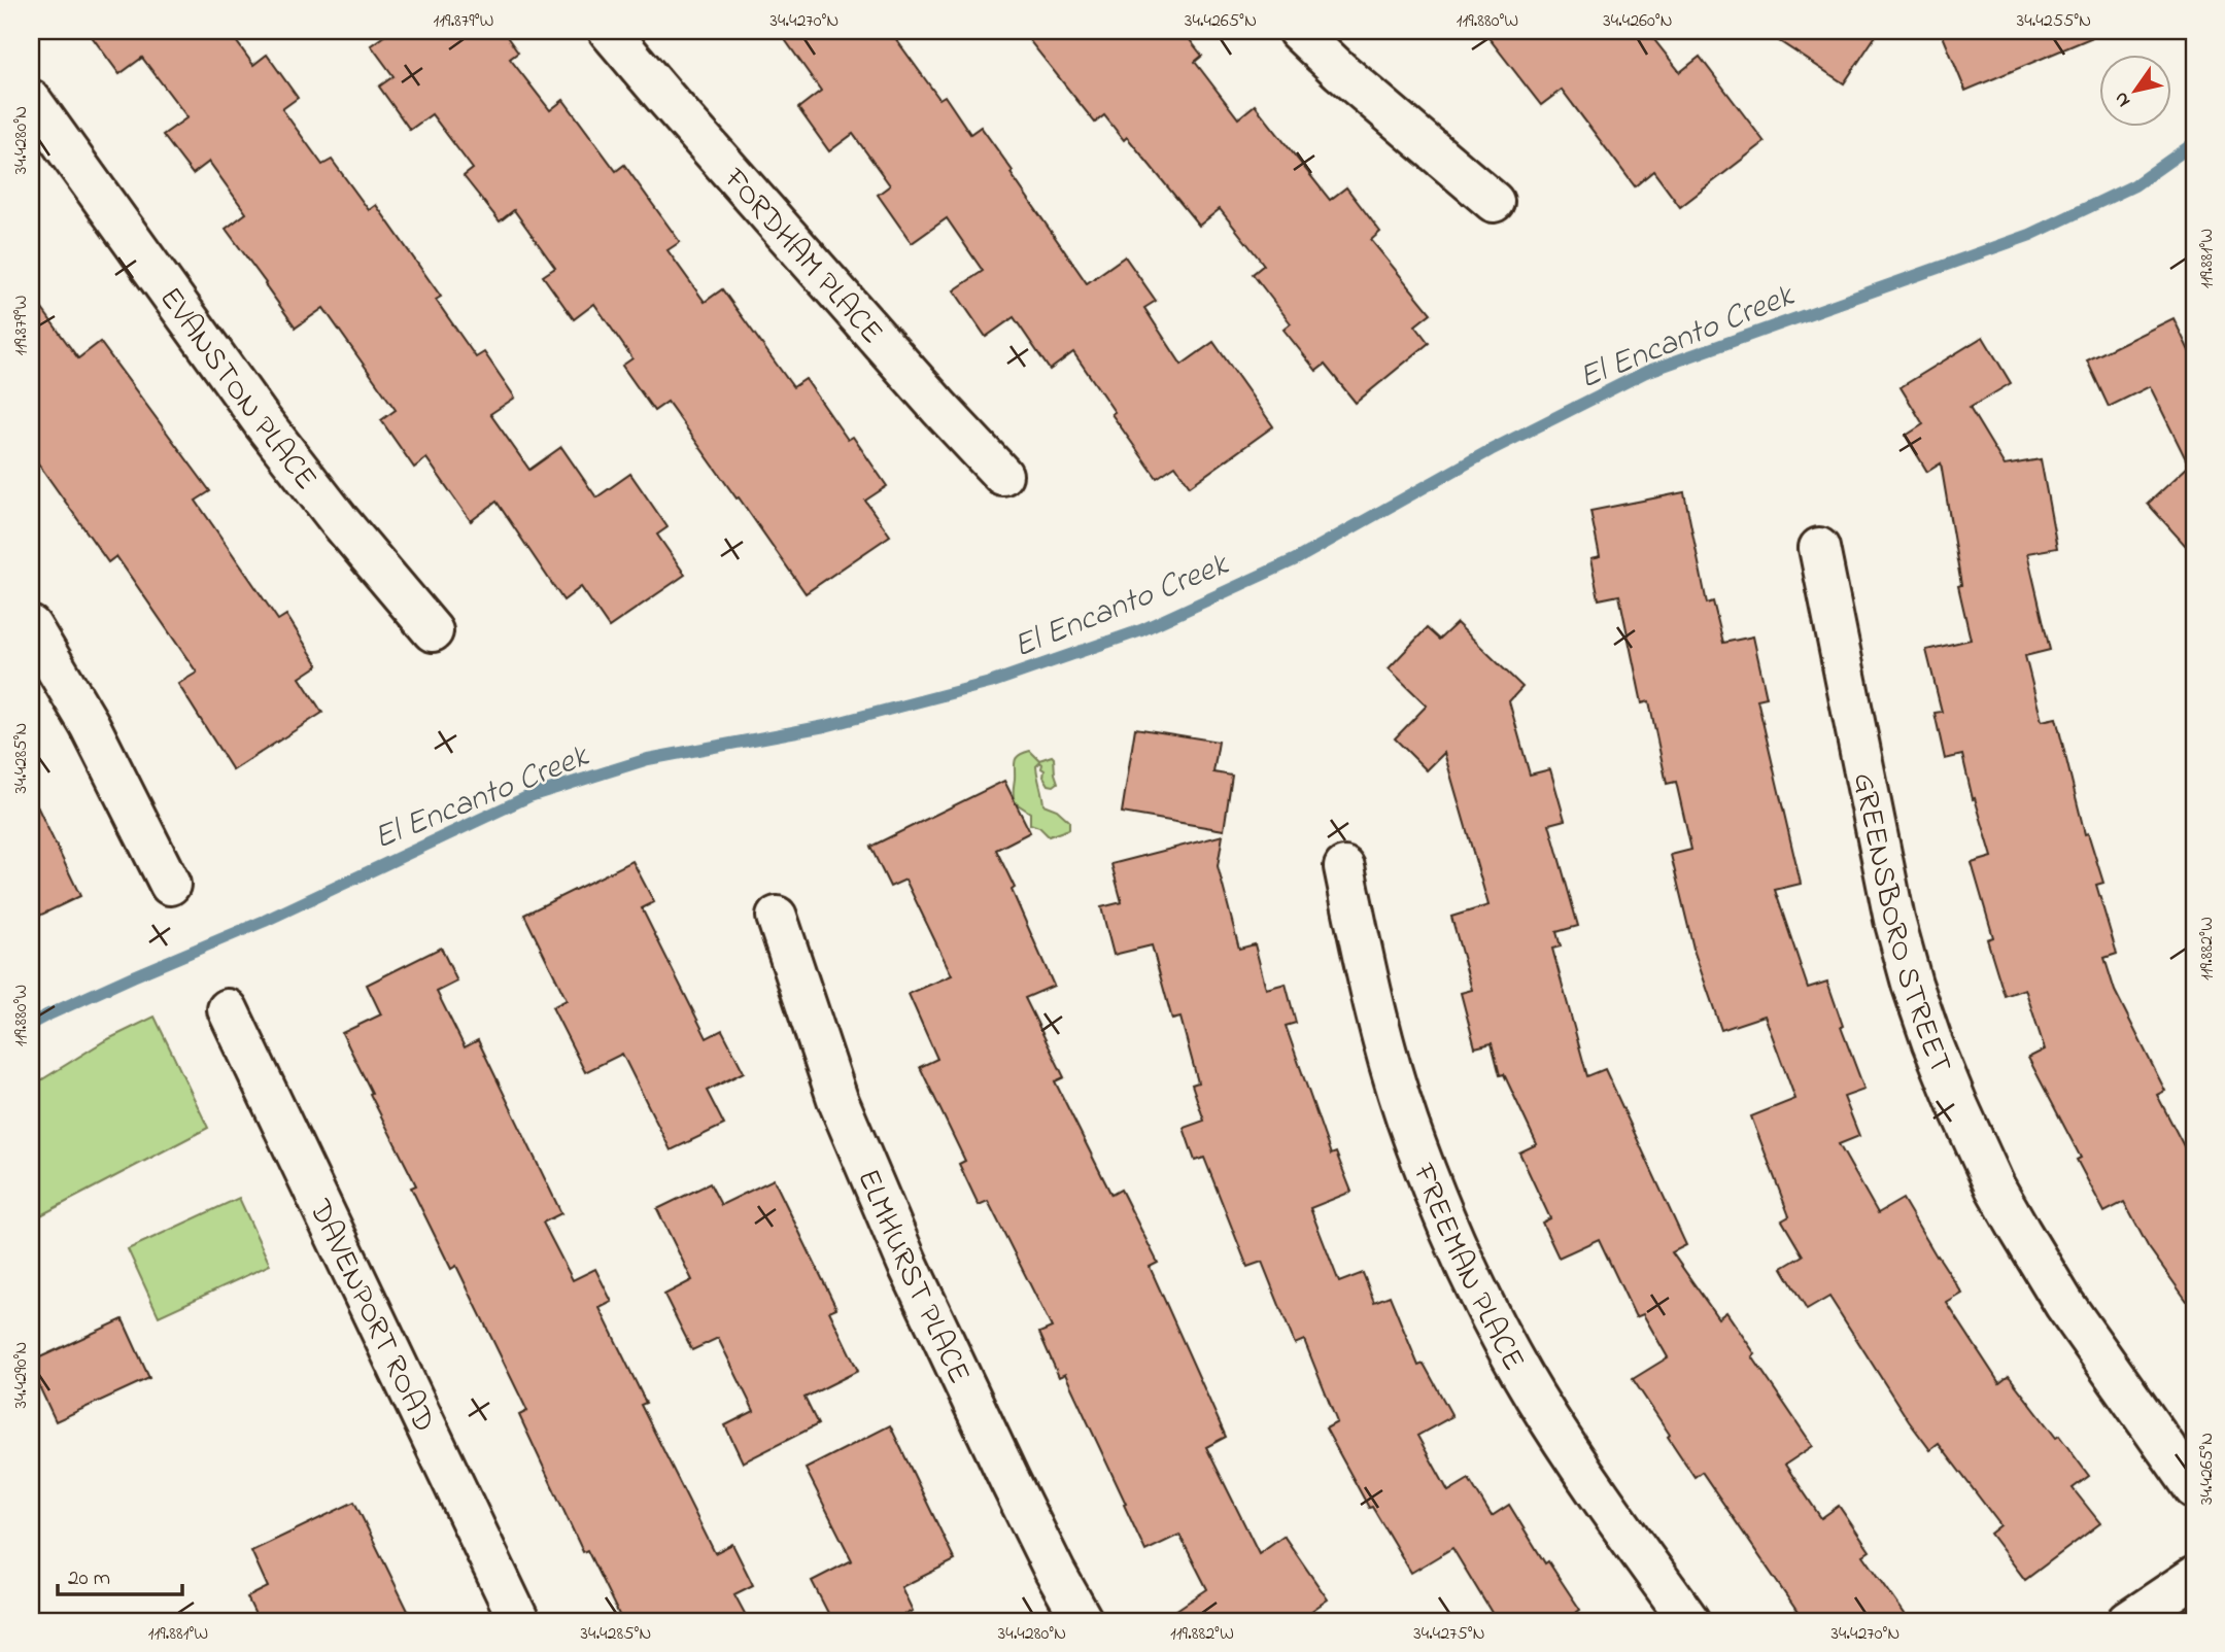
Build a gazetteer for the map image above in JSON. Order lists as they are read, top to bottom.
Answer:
{
  "streets": {
    "street": [
      "FORDHAM PLACE",
      "EVANSTON PLACE",
      "GREENSBORO STREET",
      "FREEMAN PLACE",
      "ELMHURST PLACE",
      "DAVENPORT ROAD"
    ]
  },
  "water": ["El Encanto Creek"],
  "scale_bar": "20 m",
  "north": "bottom left",
  "coordinates": [
    "119.879°W",
    "34.4270°N",
    "34.4265°N",
    "119.880°W",
    "34.4260°N",
    "34.4255°N",
    "34.4280°N",
    "119.881°W",
    "34.4285°N",
    "119.882°W",
    "34.4290°N",
    "34.4275°N"
  ]
}
